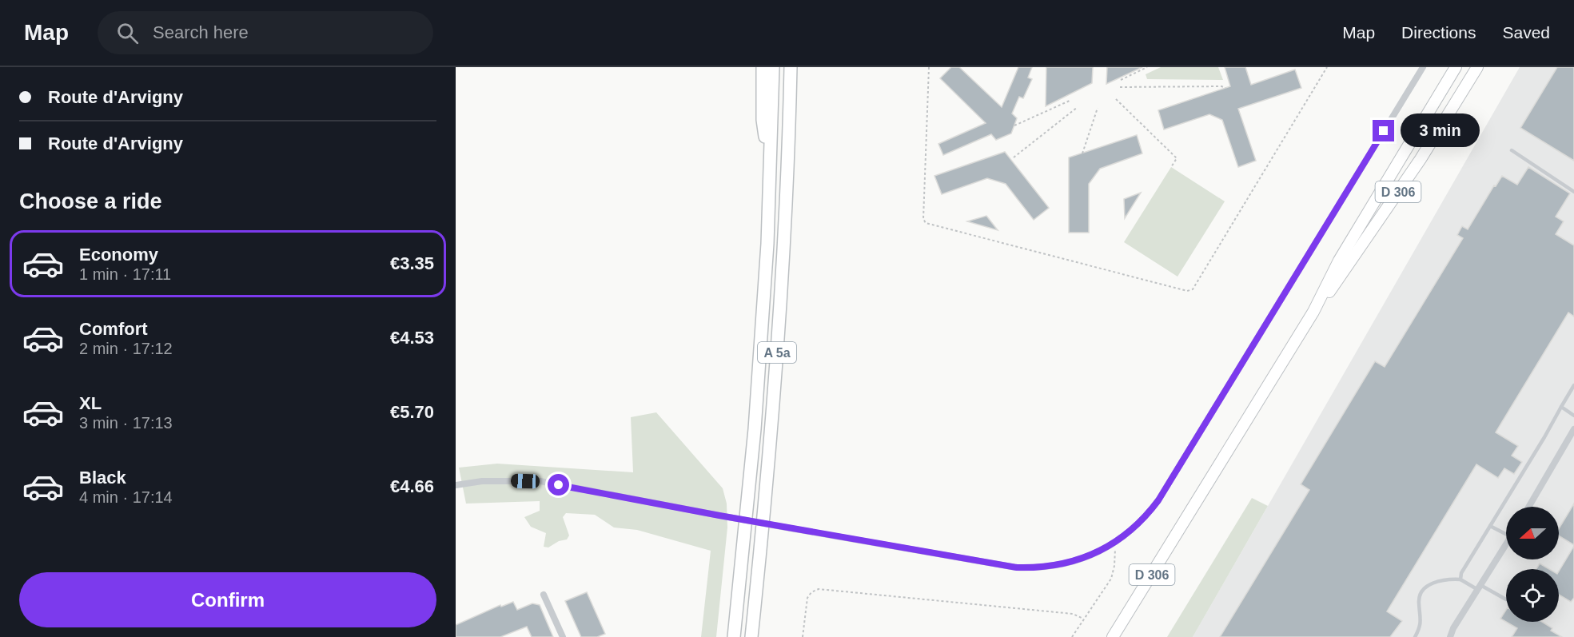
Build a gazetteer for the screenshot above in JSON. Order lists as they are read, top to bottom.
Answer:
{
  "streets": {
    "highway": ["A 5a"],
    "main road": ["D 306"]
  },
  "north": "left",
  "page": {
    "header": "Map",
    "search": "Search here",
    "nav": ["Map", "Directions", "Saved"],
    "banner": ["Route d'Arvigny", "Route d'Arvigny"],
    "bubble": "3 min",
    "heading": "Choose a ride",
    "list": [
      {
        "name": "Economy",
        "note": "1 min · 17:11",
        "value": "€3.35"
      },
      {
        "name": "Comfort",
        "note": "2 min · 17:12",
        "value": "€4.53"
      },
      {
        "name": "XL",
        "note": "3 min · 17:13",
        "value": "€5.70"
      },
      {
        "name": "Black",
        "note": "4 min · 17:14",
        "value": "€4.66"
      }
    ],
    "buttons": "Confirm"
  }
}
